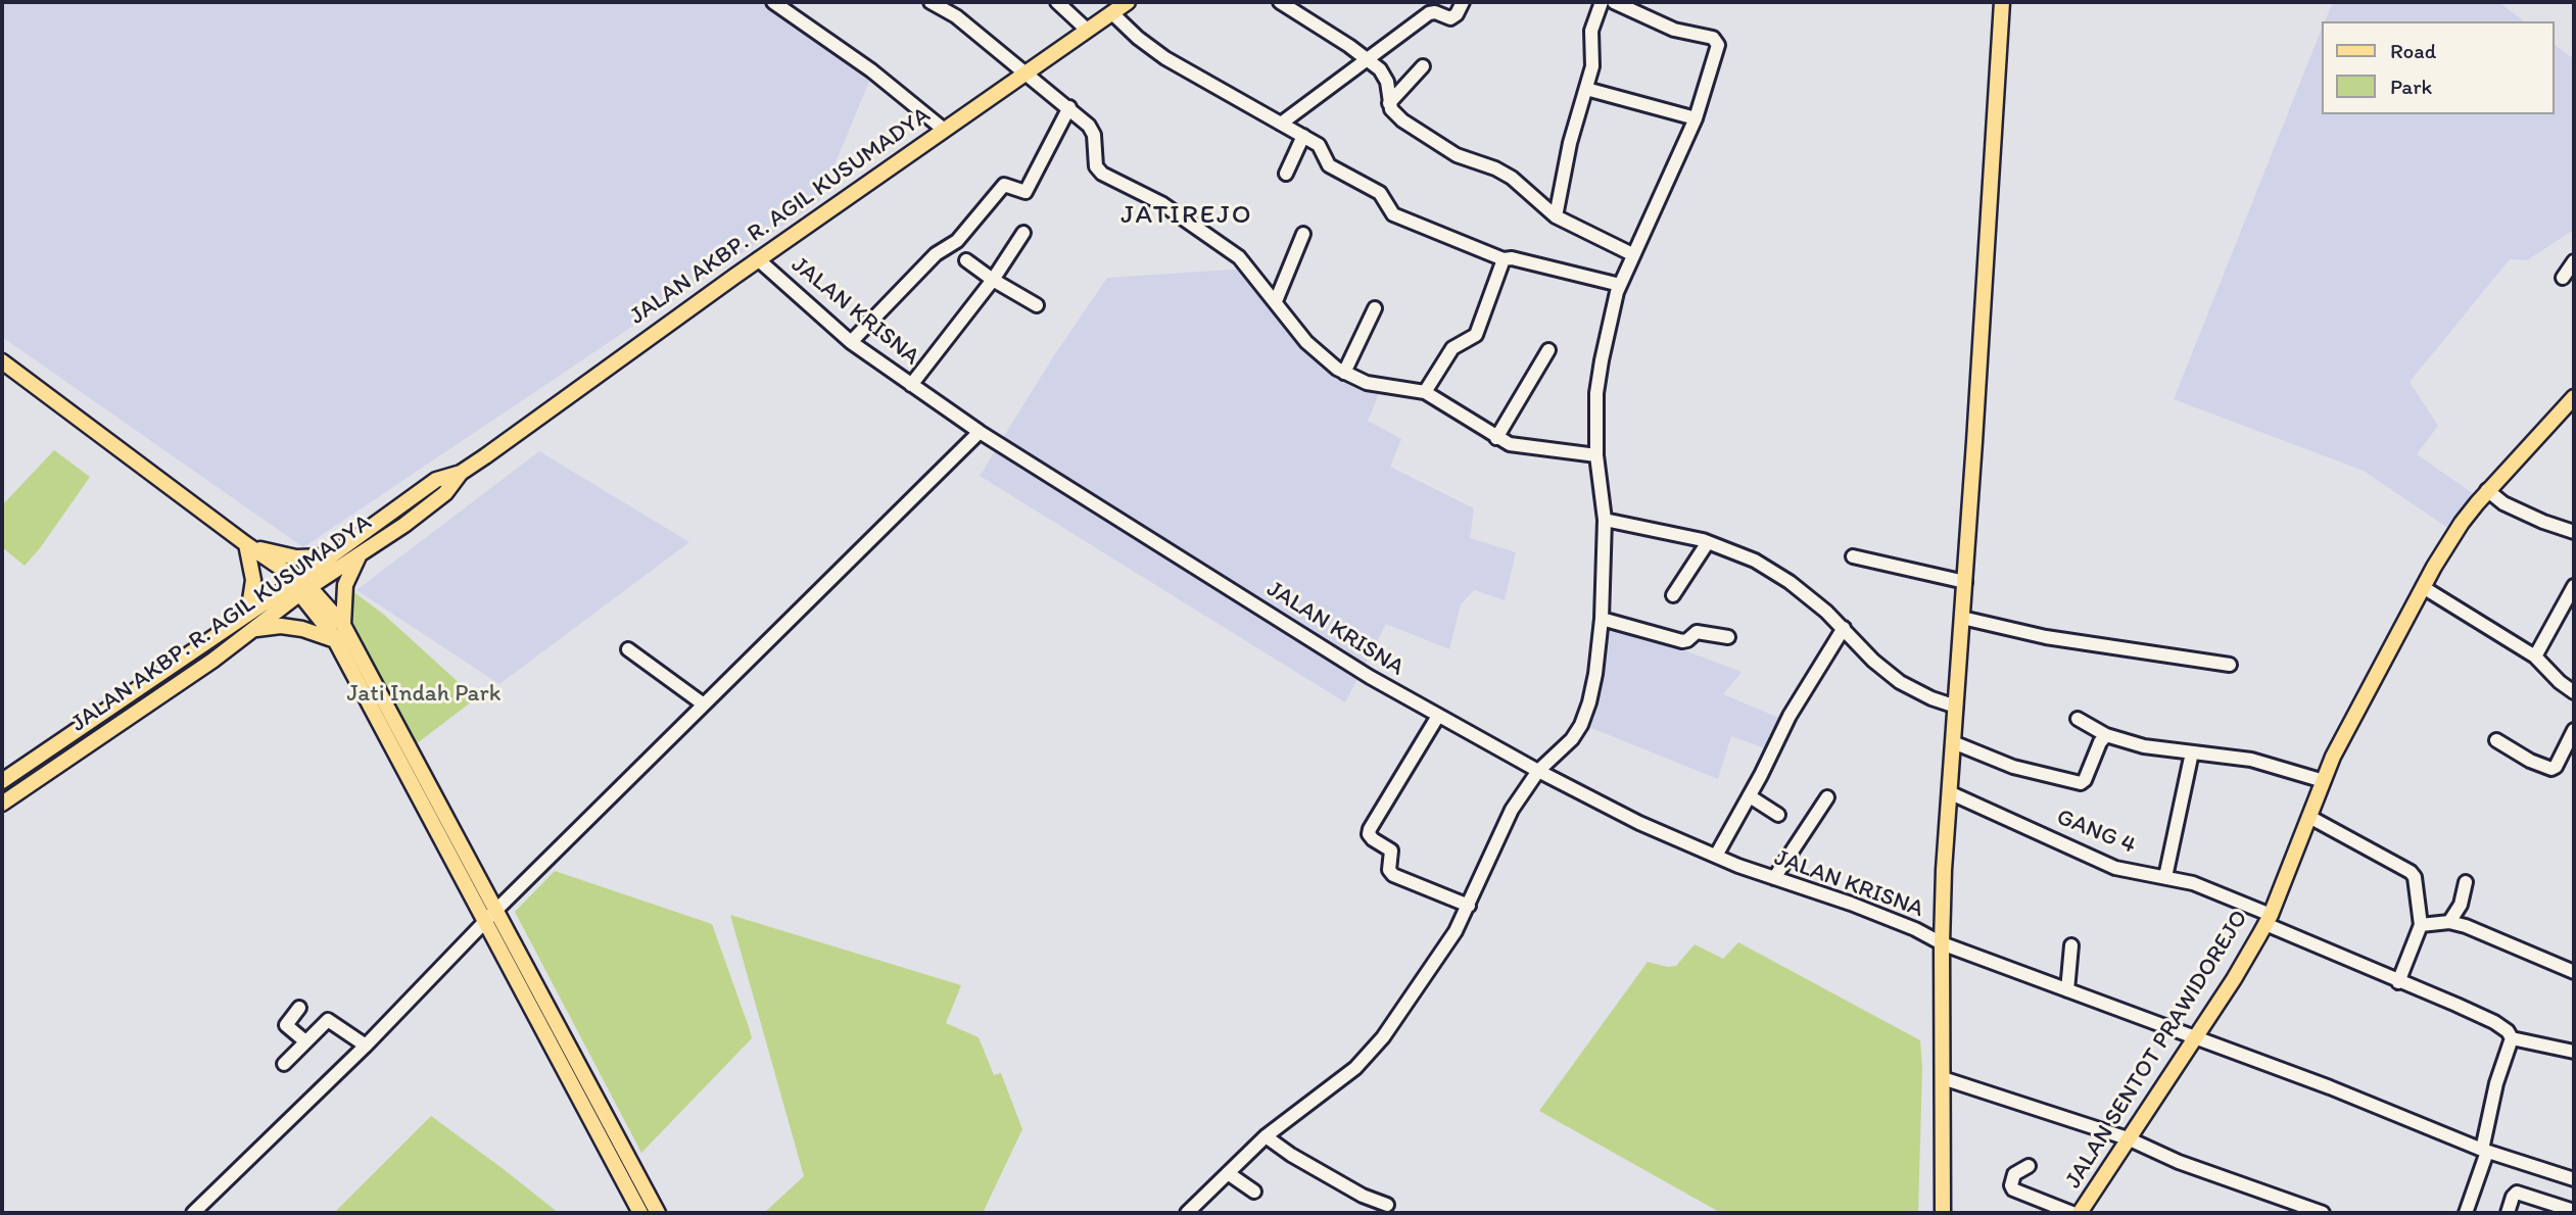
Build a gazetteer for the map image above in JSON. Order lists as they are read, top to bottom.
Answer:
{
  "streets": {
    "main road": ["JALAN AKBP. R. AGIL KUSUMADYA", "JALAN SENTOT PRAWIDOREJO"],
    "street": ["JALAN KRISNA", "GANG 4"]
  },
  "crossings": [
    ["JALAN AKBP. R. AGIL KUSUMADYA", "JALAN KRISNA"],
    ["JALAN KRISNA", "JALAN SENTOT PRAWIDOREJO"],
    ["GANG 4", "JALAN SENTOT PRAWIDOREJO"]
  ],
  "districts": ["JATIREJO"],
  "parks": ["Jati Indah Park"],
  "legend": ["Road", "Park"]
}
